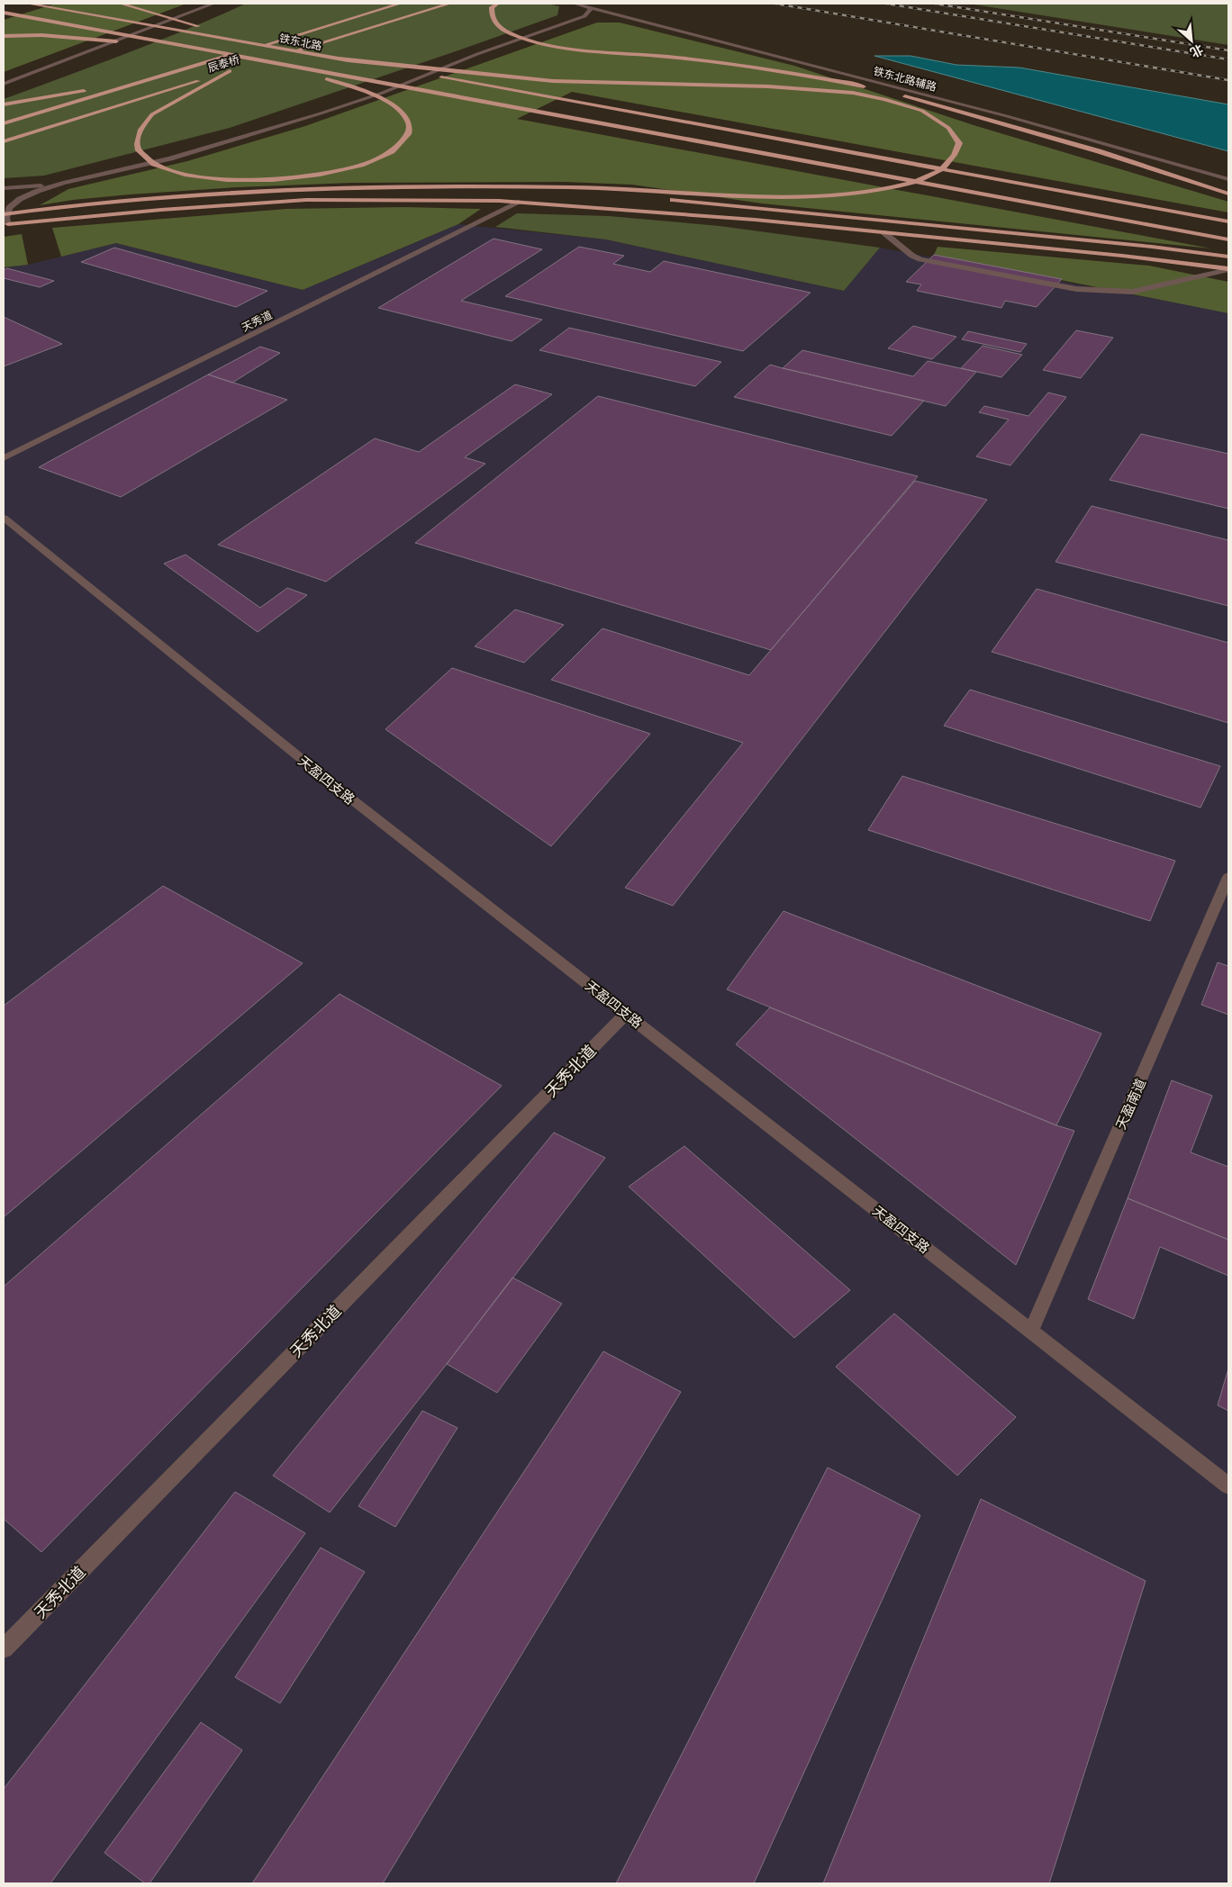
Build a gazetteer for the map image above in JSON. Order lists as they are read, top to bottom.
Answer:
{
  "streets": {
    "highway": ["铁东北路", "辰泰桥"],
    "street": [
      "铁东北路辅路",
      "天秀道",
      "天盈四支路",
      "天秀北道",
      "天盈南道"
    ]
  },
  "crossings": [
    ["天盈四支路", "天秀北道"],
    ["天盈四支路", "天盈南道"]
  ],
  "north": "bottom right"
}
